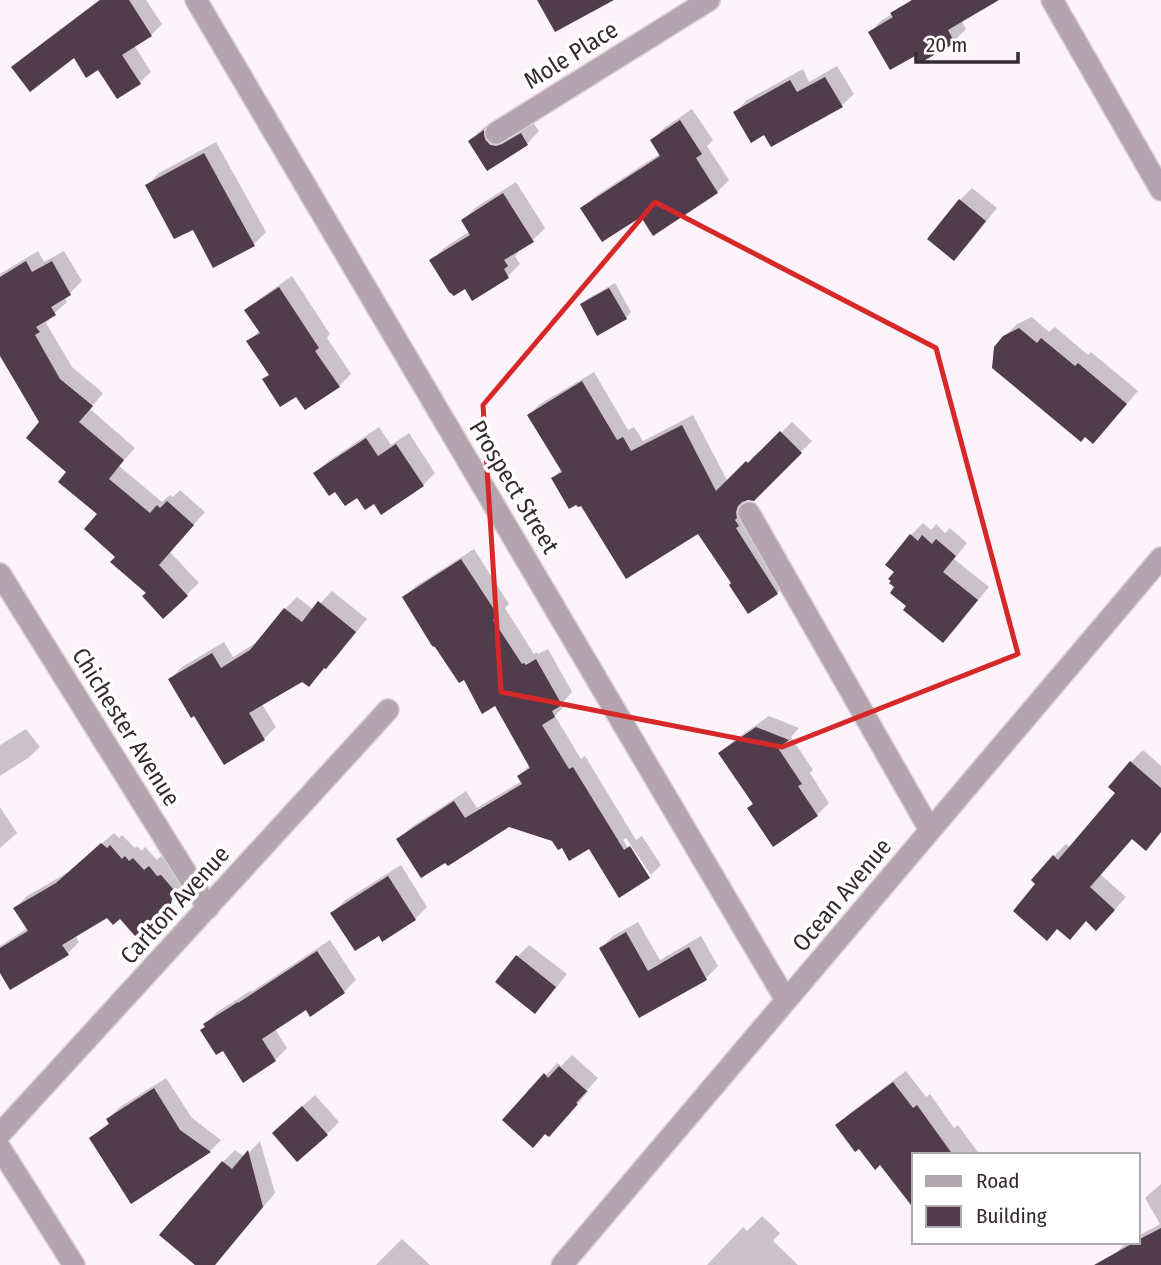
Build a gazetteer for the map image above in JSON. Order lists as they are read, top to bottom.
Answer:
{
  "streets": {
    "street": [
      "Mole Place",
      "Prospect Street",
      "Chichester Avenue",
      "Ocean Avenue",
      "Carlton Avenue"
    ]
  },
  "crossings": [
    ["Prospect Street", "Ocean Avenue"],
    ["Chichester Avenue", "Carlton Avenue"]
  ],
  "legend": ["Road", "Building"],
  "scale_bar": "20 m"
}
